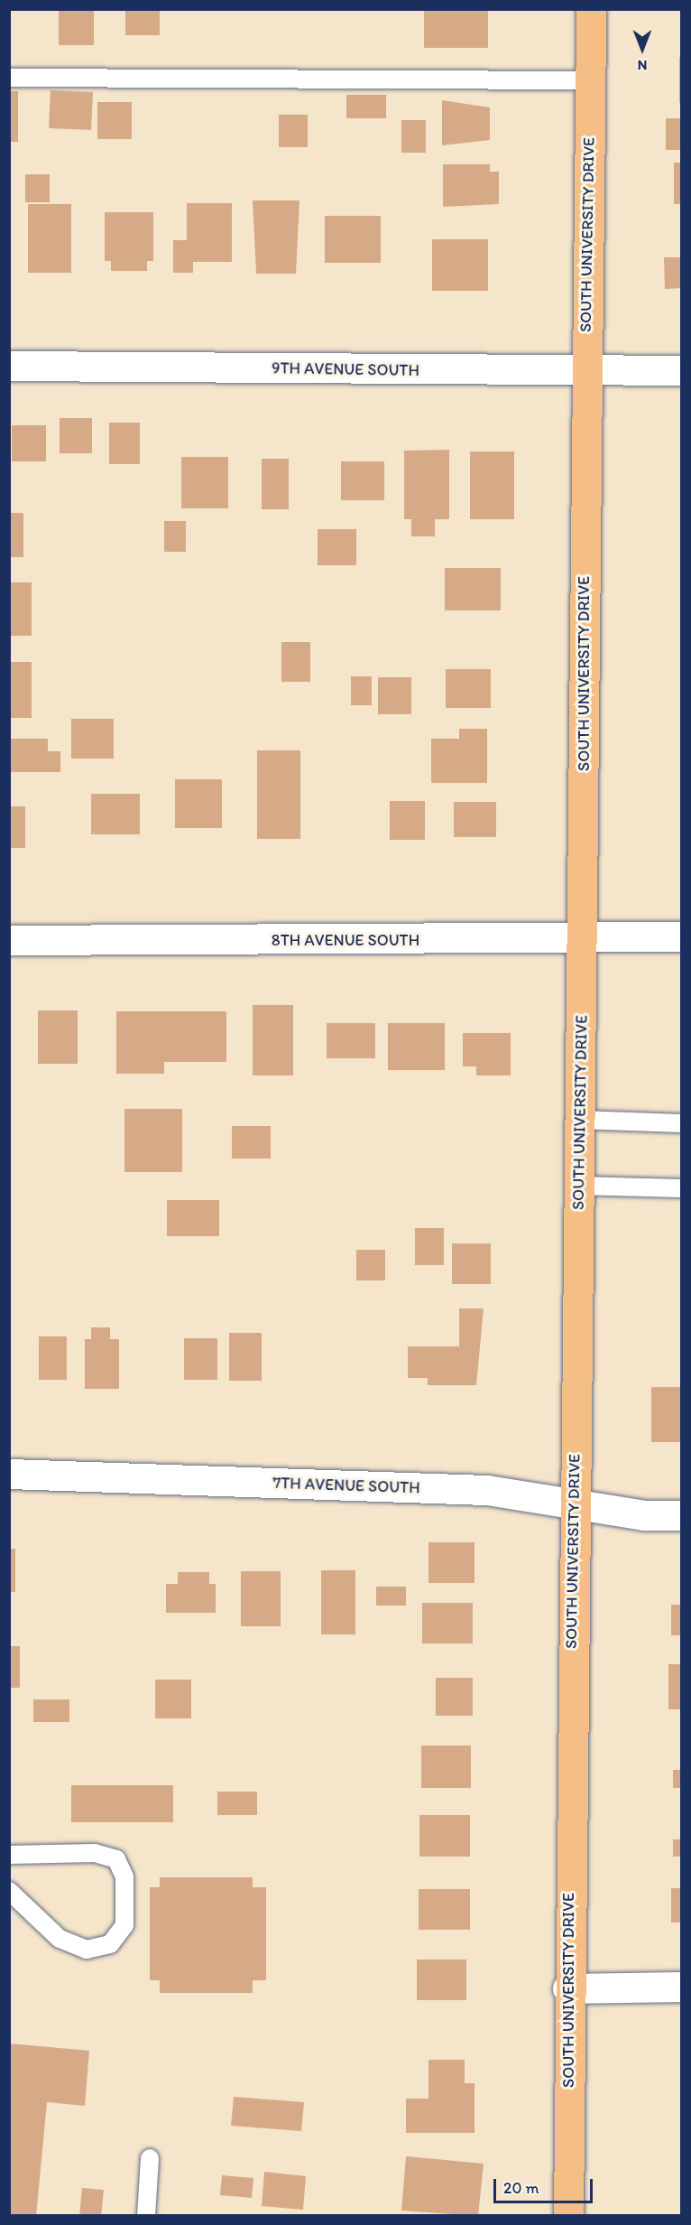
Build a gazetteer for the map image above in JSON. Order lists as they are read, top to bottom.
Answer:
{
  "streets": {
    "main road": ["SOUTH UNIVERSITY DRIVE"],
    "street": ["9TH AVENUE SOUTH", "8TH AVENUE SOUTH", "7TH AVENUE SOUTH"]
  },
  "crossings": [
    ["SOUTH UNIVERSITY DRIVE", "9TH AVENUE SOUTH"],
    ["SOUTH UNIVERSITY DRIVE", "8TH AVENUE SOUTH"],
    ["SOUTH UNIVERSITY DRIVE", "7TH AVENUE SOUTH"]
  ],
  "scale_bar": "20 m",
  "north": "bottom"
}
